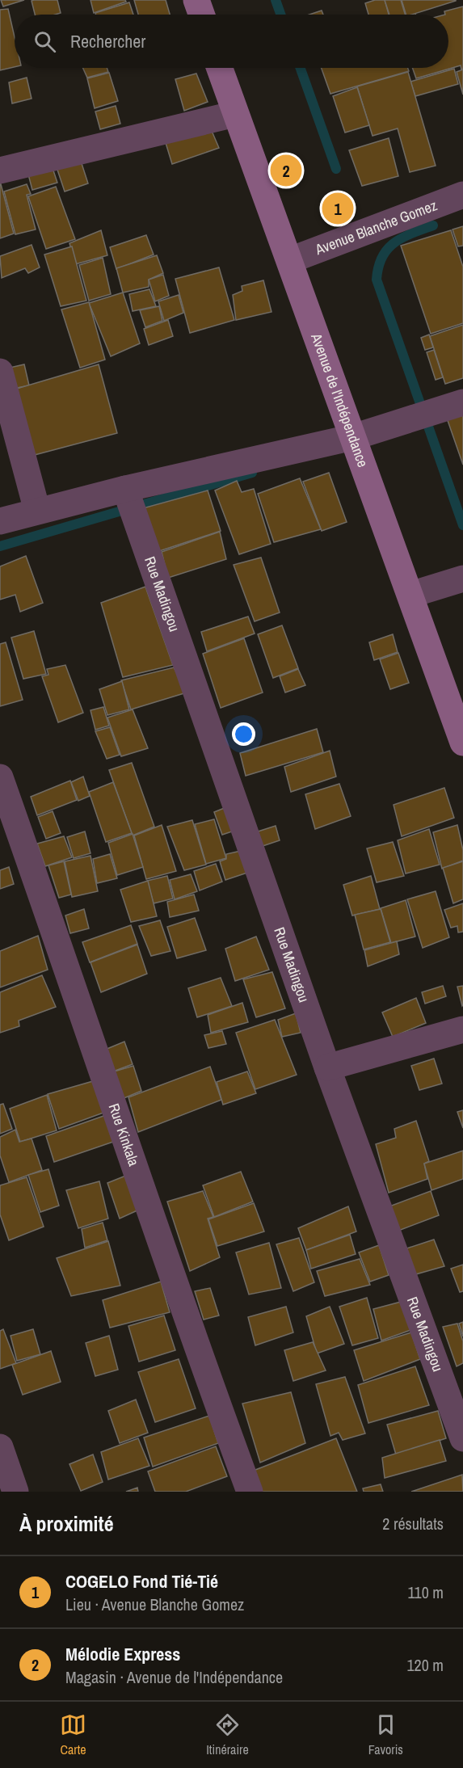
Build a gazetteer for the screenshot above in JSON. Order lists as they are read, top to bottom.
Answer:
{
  "streets": {
    "street": [
      "Avenue Blanche Gomez",
      "Avenue de l'Indépendance",
      "Rue Madingou",
      "Rue Kinkala"
    ]
  },
  "crossings": [
    ["Avenue Blanche Gomez", "Avenue de l'Indépendance"]
  ],
  "page": {
    "search": "Rechercher",
    "pins": ["2", "1"],
    "heading": ["À proximité", "2 résultats"],
    "list": [
      {
        "mark": "1",
        "name": "COGELO Fond Tié-Tié",
        "note": "Lieu · Avenue Blanche Gomez",
        "value": "110 m"
      },
      {
        "mark": "2",
        "name": "Mélodie Express",
        "note": "Magasin · Avenue de l'Indépendance",
        "value": "120 m"
      }
    ],
    "nav": ["Carte", "Itinéraire", "Favoris"]
  }
}
